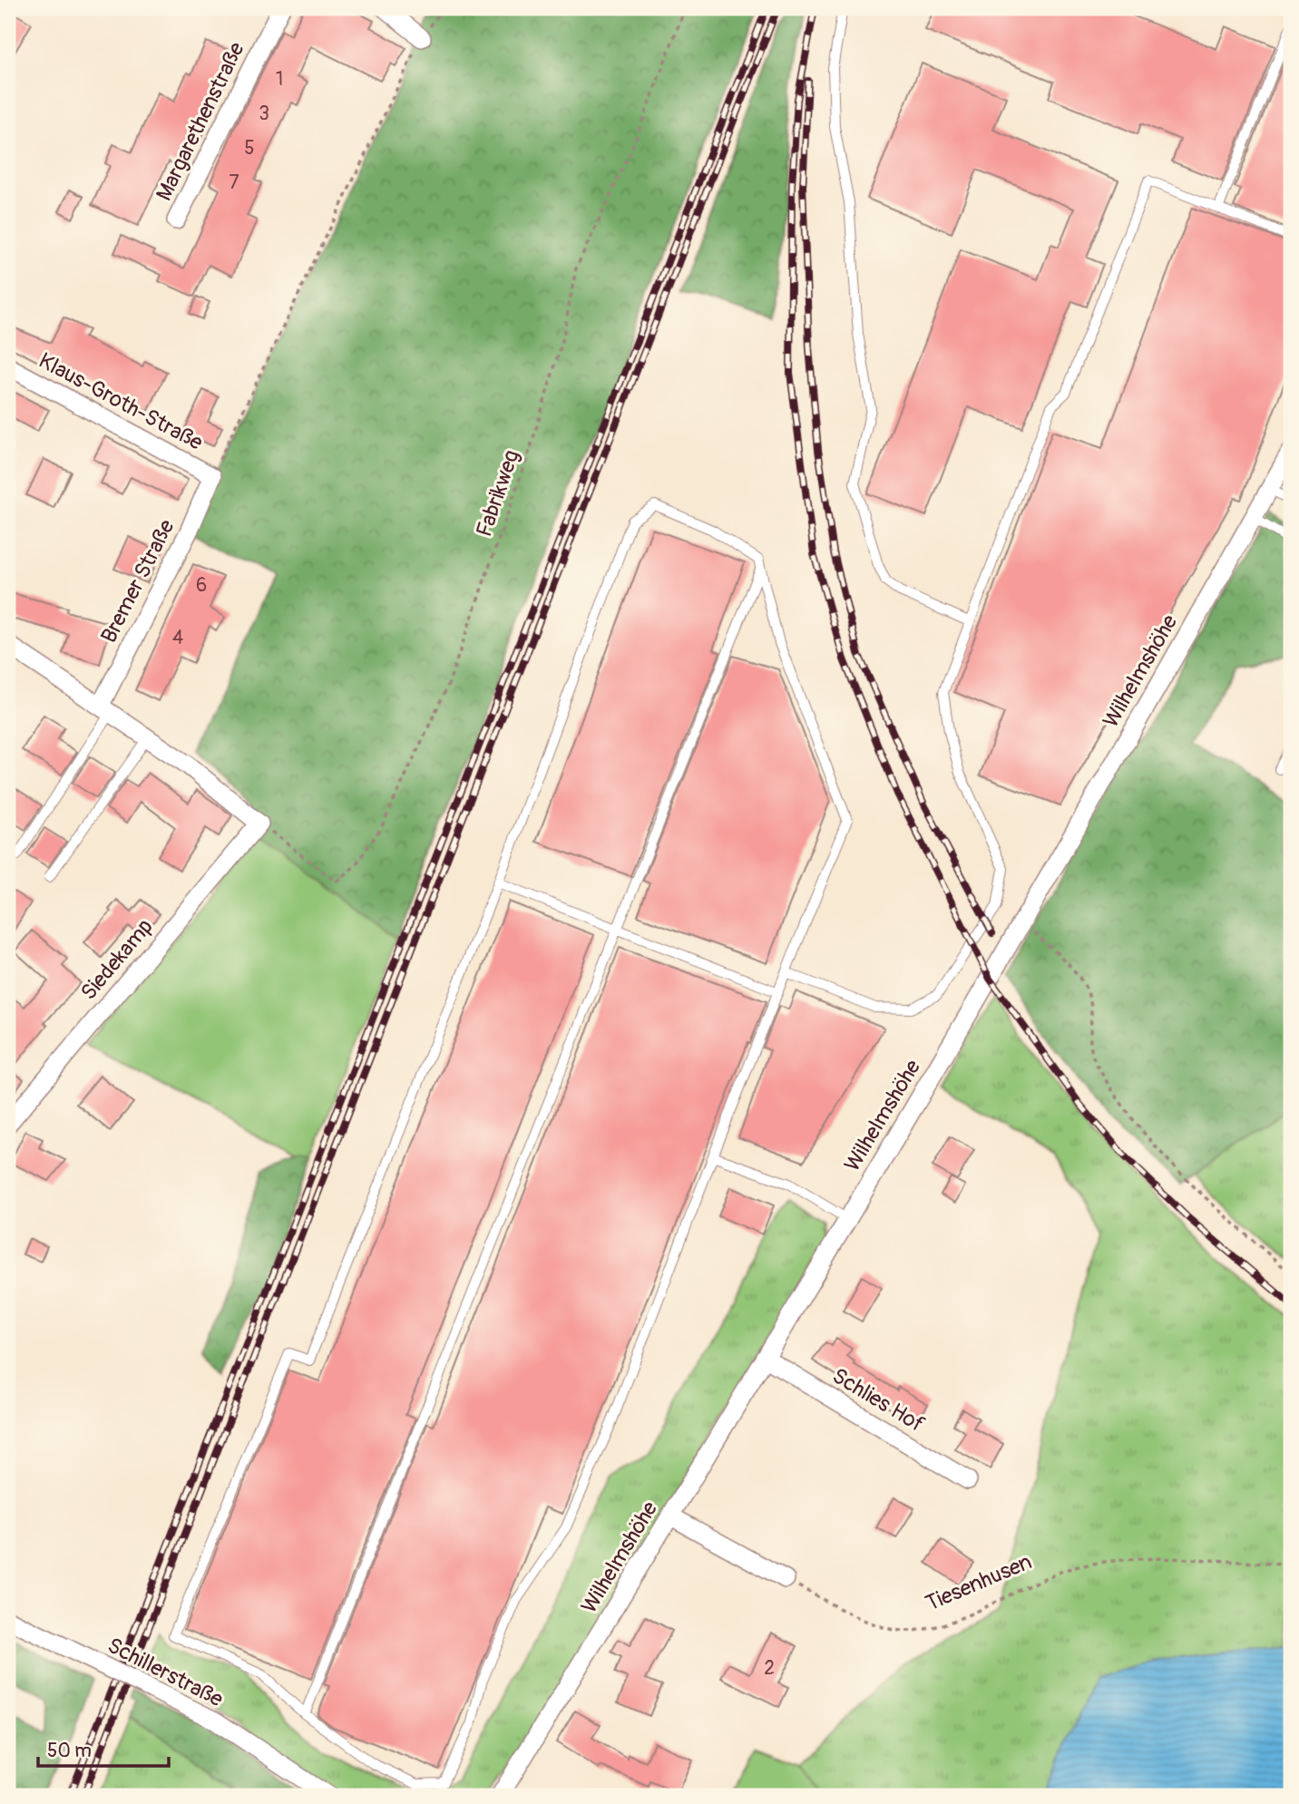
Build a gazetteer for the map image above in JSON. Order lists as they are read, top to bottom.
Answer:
{
  "streets": {
    "street": [
      "Margarethenstraße",
      "Klaus-Groth-Straße",
      "Bremer Straße",
      "Wilhelmshöhe",
      "Siedekamp",
      "Schlies Hof",
      "Schillerstraße"
    ],
    "path": ["Fabrikweg", "Tiesenhusen"]
  },
  "crossings": [
    ["Klaus-Groth-Straße", "Bremer Straße"],
    ["Fabrikweg", "Siedekamp"],
    ["Wilhelmshöhe", "Schlies Hof"]
  ],
  "house_numbers": [
    "1",
    "3",
    "5",
    "7",
    "6",
    "4",
    "2"
  ],
  "scale_bar": "50 m"
}
